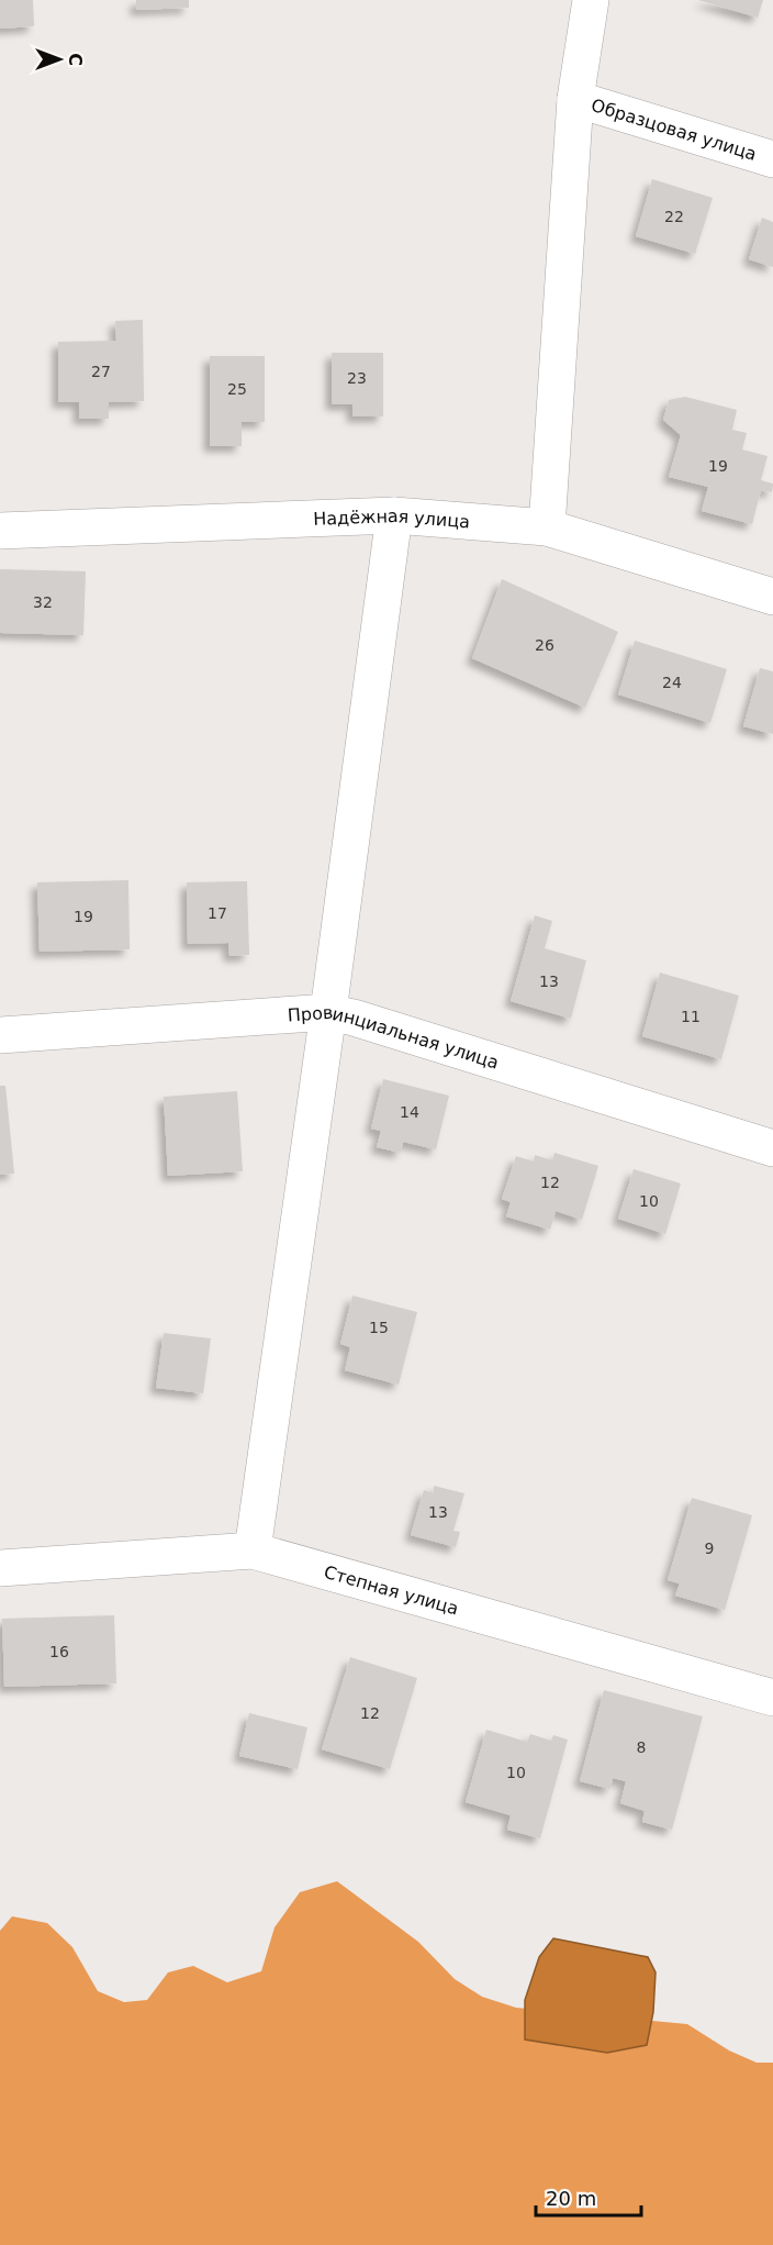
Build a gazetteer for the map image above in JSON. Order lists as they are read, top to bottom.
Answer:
{
  "streets": {
    "street": [
      "Образцовая улица",
      "Надёжная улица",
      "Провинциальная улица",
      "Степная улица"
    ]
  },
  "house_numbers": [
    "22",
    "27",
    "23",
    "25",
    "19",
    "32",
    "26",
    "24",
    "17",
    "19",
    "13",
    "11",
    "14",
    "12",
    "10",
    "15",
    "13",
    "9",
    "16",
    "12",
    "8",
    "10"
  ],
  "scale_bar": "20 m",
  "north": "right"
}
